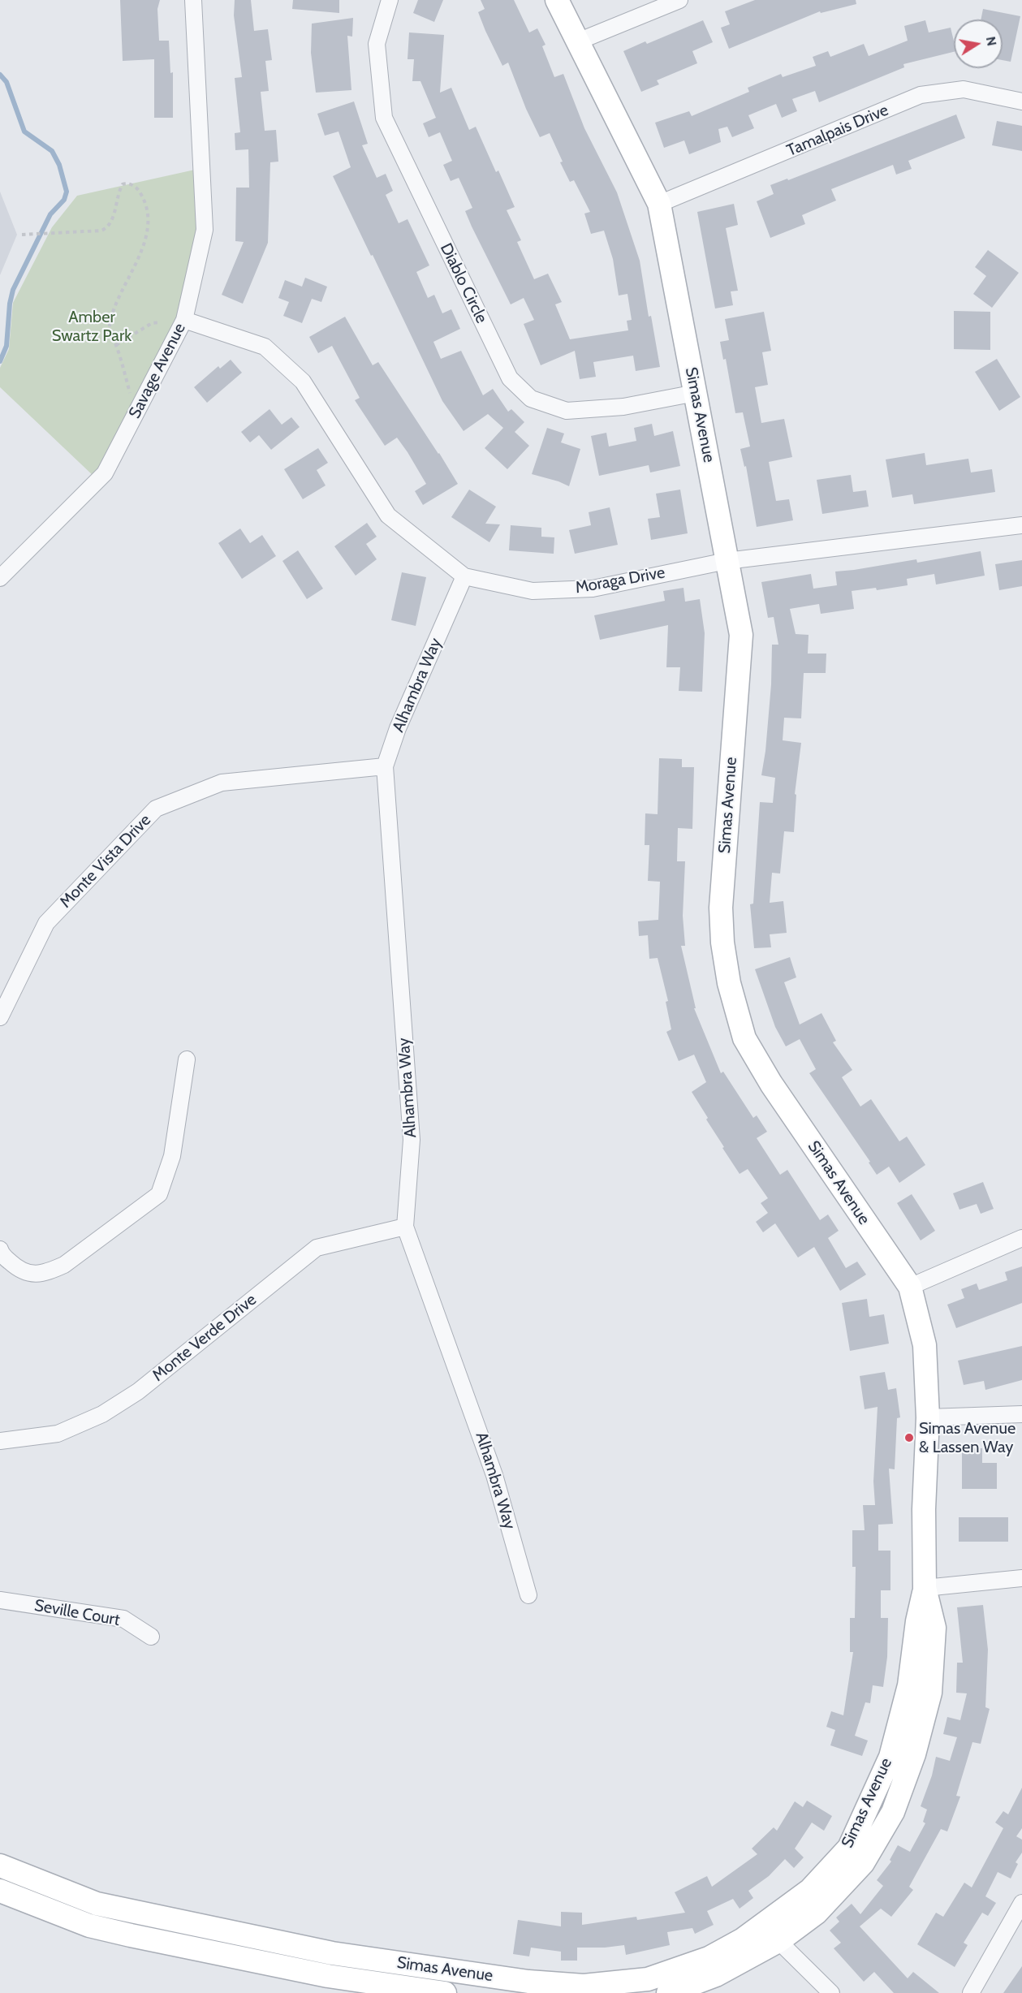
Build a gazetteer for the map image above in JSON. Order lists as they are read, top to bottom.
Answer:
{
  "streets": {
    "street": [
      "Tamalpais Drive",
      "Diablo Circle",
      "Savage Avenue",
      "Simas Avenue",
      "Moraga Drive",
      "Alhambra Way",
      "Monte Vista Drive",
      "Monte Verde Drive",
      "Seville Court"
    ]
  },
  "crossings": [
    ["Tamalpais Drive", "Simas Avenue"],
    ["Diablo Circle", "Simas Avenue"],
    ["Savage Avenue", "Moraga Drive"],
    ["Simas Avenue", "Moraga Drive"],
    ["Moraga Drive", "Alhambra Way"],
    ["Alhambra Way", "Monte Vista Drive"],
    ["Alhambra Way", "Monte Verde Drive"]
  ],
  "parks": ["Amber Swartz Park"],
  "places": ["Simas Avenue & Lassen Way"],
  "north": "right"
}
